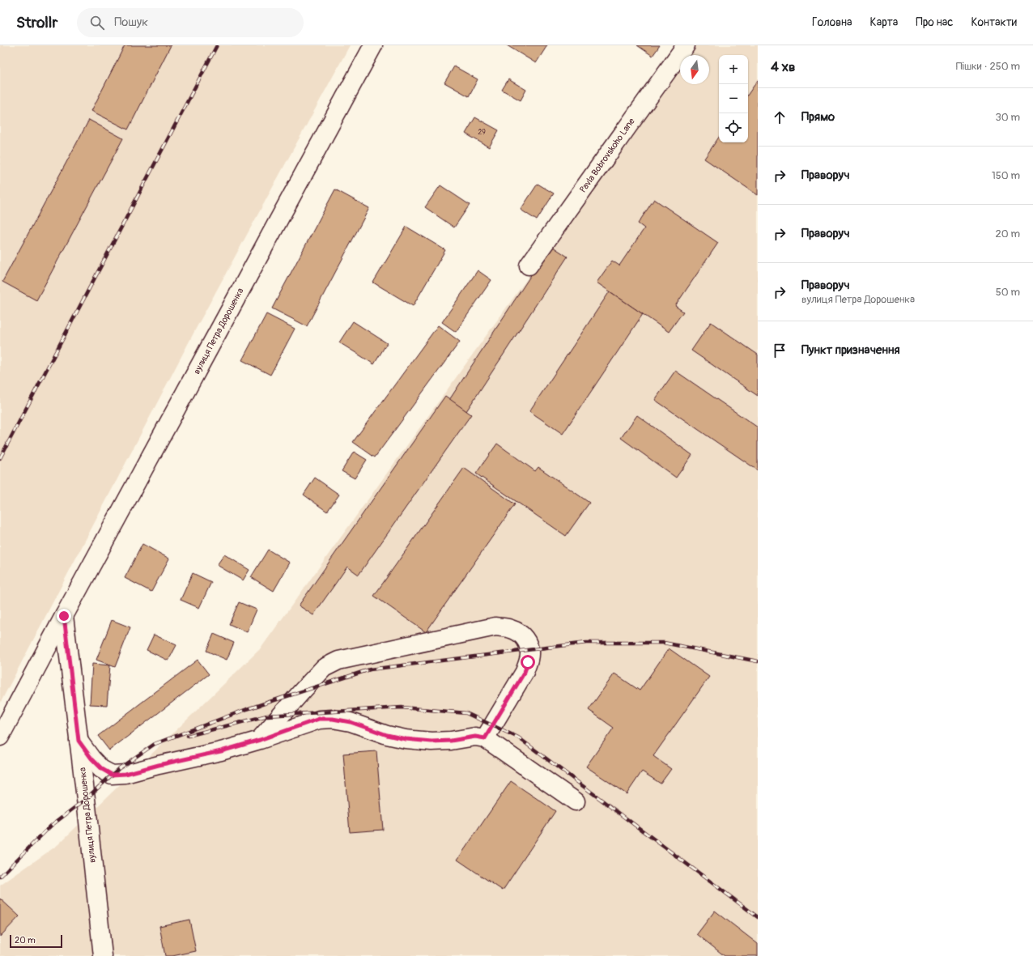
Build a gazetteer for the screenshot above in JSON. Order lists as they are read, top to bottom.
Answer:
{
  "streets": {
    "street": ["Pavla Bobrovskoho Lane", "вулиця Петра Дорошенка"]
  },
  "house_numbers": ["29"],
  "scale_bar": "20 m",
  "north": "bottom",
  "page": {
    "header": "Strollr",
    "search": "Пошук",
    "nav": [
      "Головна",
      "Карта",
      "Про нас",
      "Контакти"
    ],
    "heading": ["4 хв", "Пішки · 250 m"],
    "map_buttons": ["+", "−"],
    "list": [
      ["Прямо", "30 m"],
      ["Праворуч", "150 m"],
      ["Праворуч", "20 m"],
      ["Праворуч", "вулиця Петра Дорошенка", "50 m"],
      "Пункт призначення"
    ],
    "scale": "20 m"
  }
}
